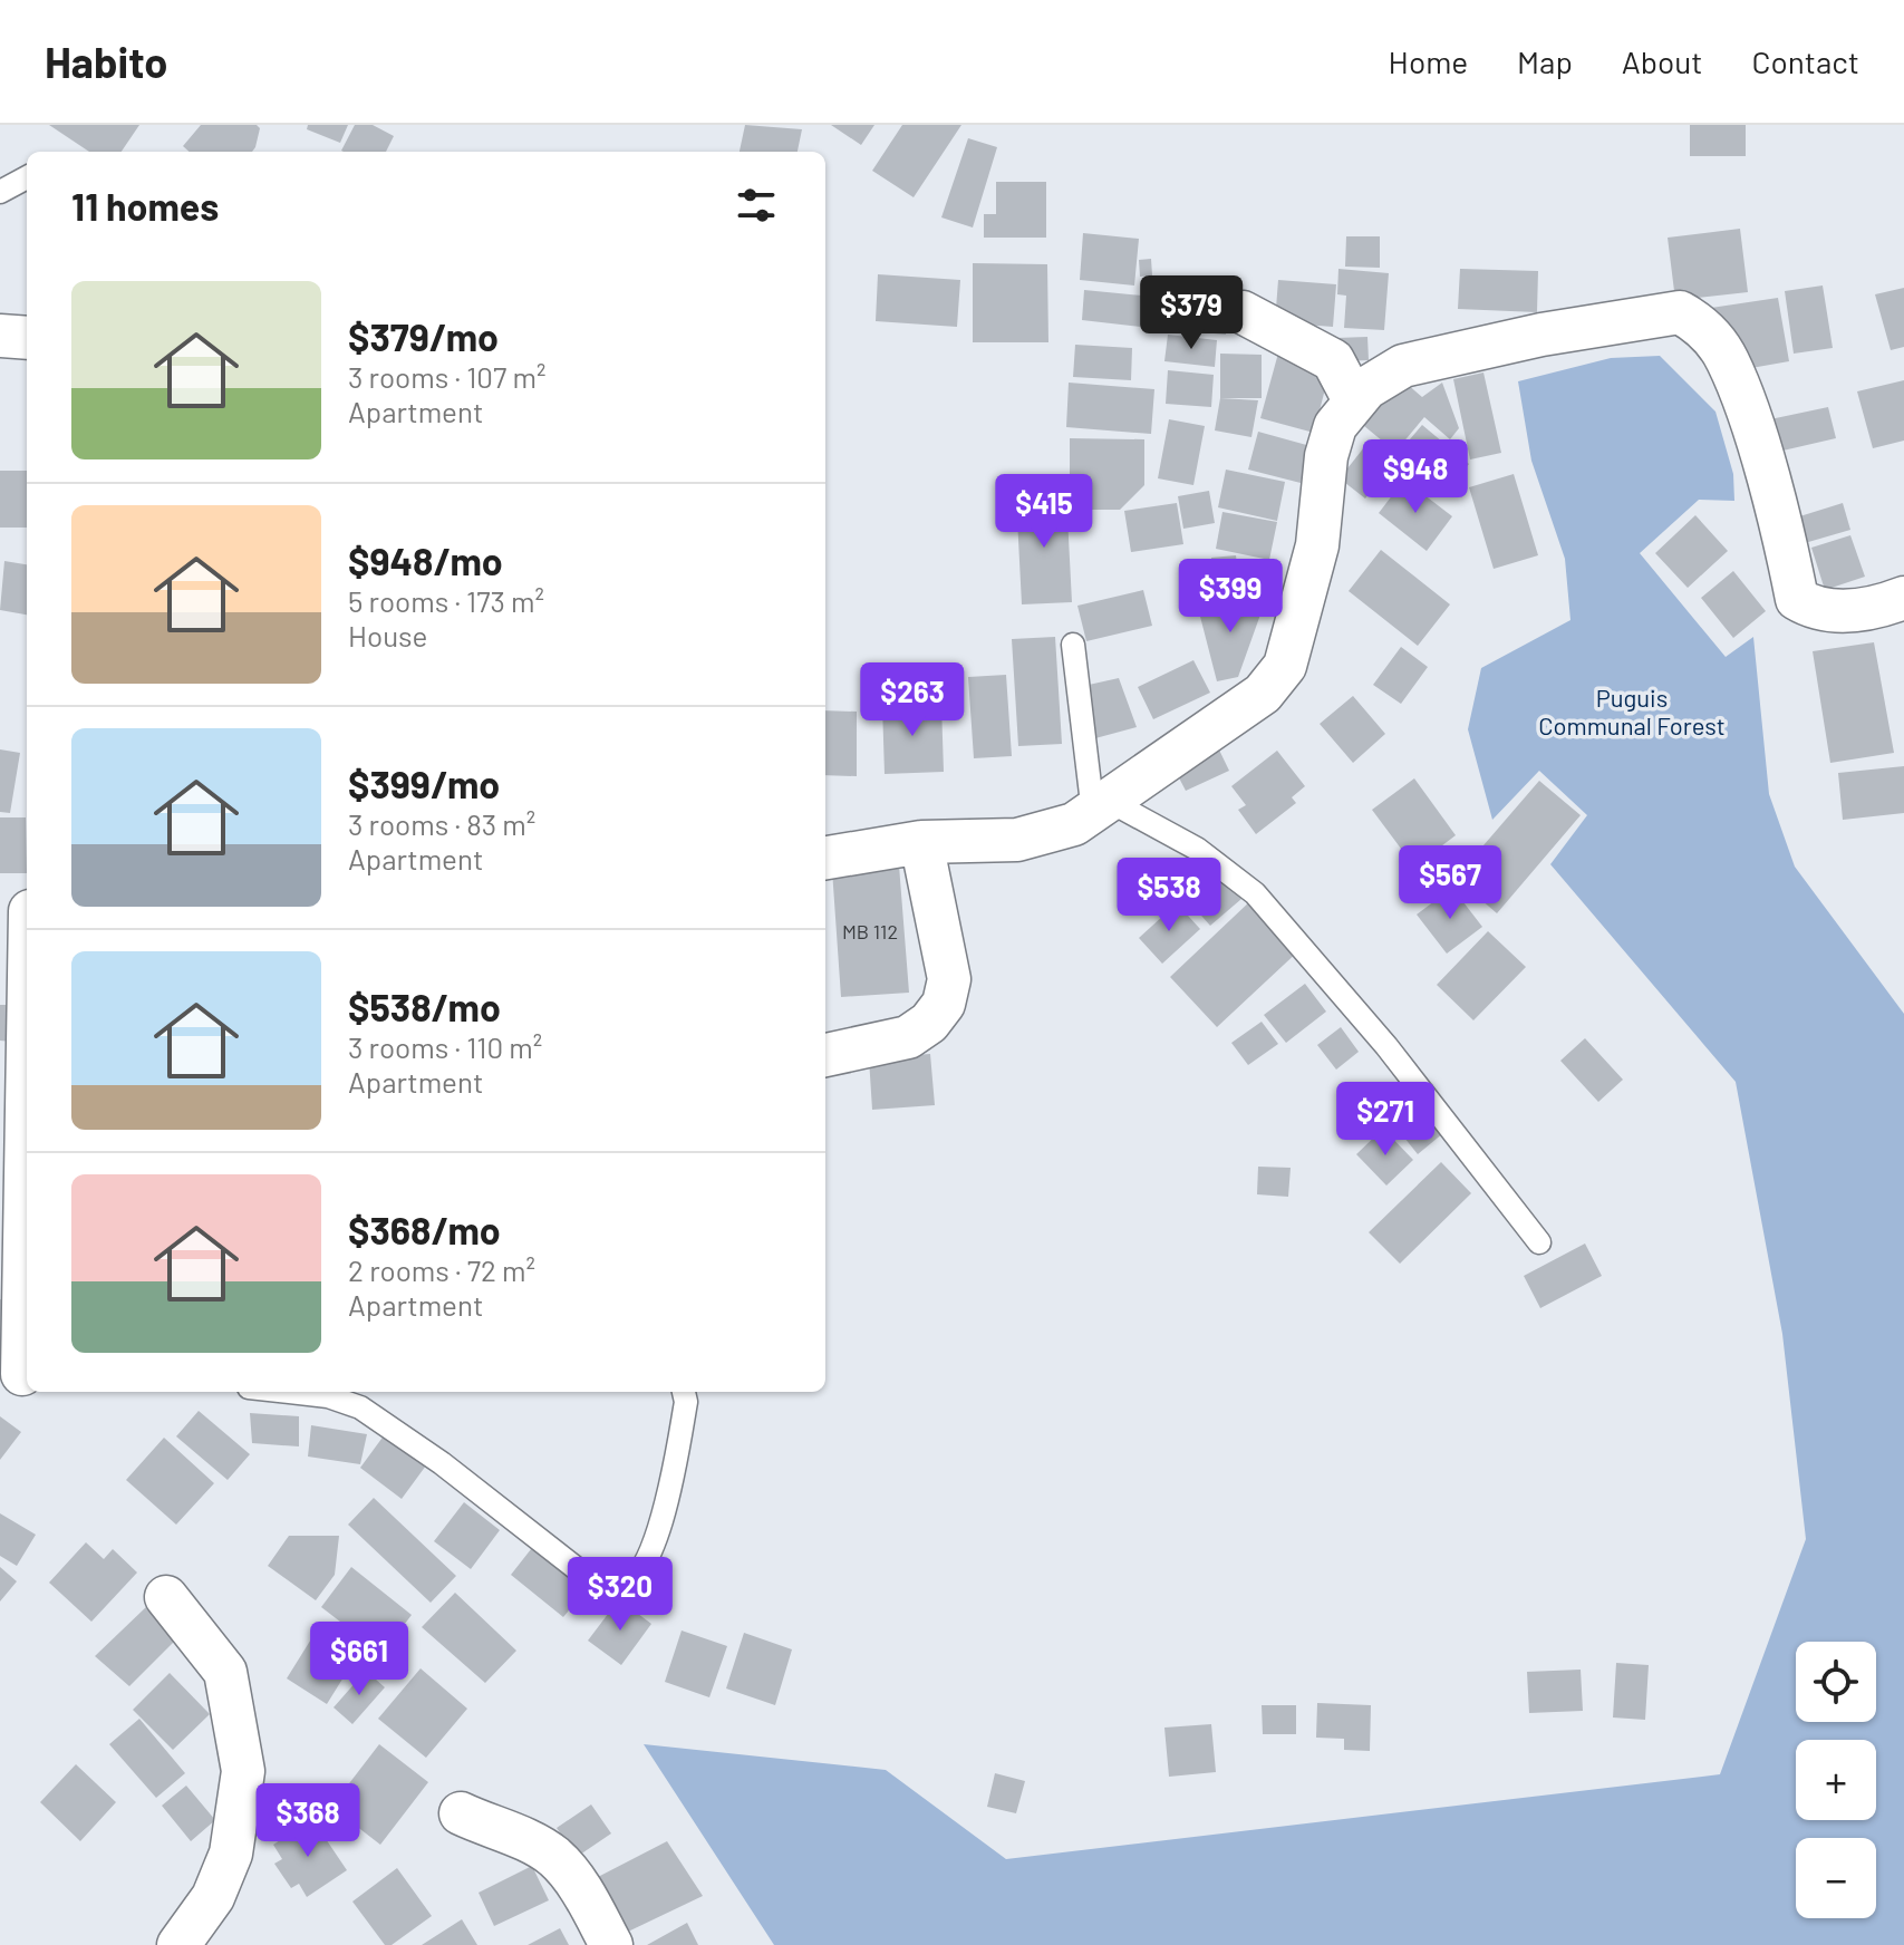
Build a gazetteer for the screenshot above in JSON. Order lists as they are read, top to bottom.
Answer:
{
  "parks": ["Puguis Communal Forest"],
  "house_numbers": ["MB 112"],
  "page": {
    "header": "Habito",
    "nav": [
      "Home",
      "Map",
      "About",
      "Contact"
    ],
    "heading": "11 homes",
    "list": [
      {
        "name": "$379/mo",
        "note": "3 rooms · 107 m² · Apartment"
      },
      {
        "name": "$948/mo",
        "note": "5 rooms · 173 m² · House"
      },
      {
        "name": "$399/mo",
        "note": "3 rooms · 83 m² · Apartment"
      },
      {
        "name": "$538/mo",
        "note": "3 rooms · 110 m² · Apartment"
      },
      {
        "name": "$368/mo",
        "note": "2 rooms · 72 m² · Apartment"
      }
    ],
    "price": [
      "$379",
      "$948",
      "$415",
      "$399",
      "$263",
      "$567",
      "$538",
      "$271",
      "$320",
      "$661",
      "$368"
    ],
    "map_buttons": ["+", "−"]
  }
}
